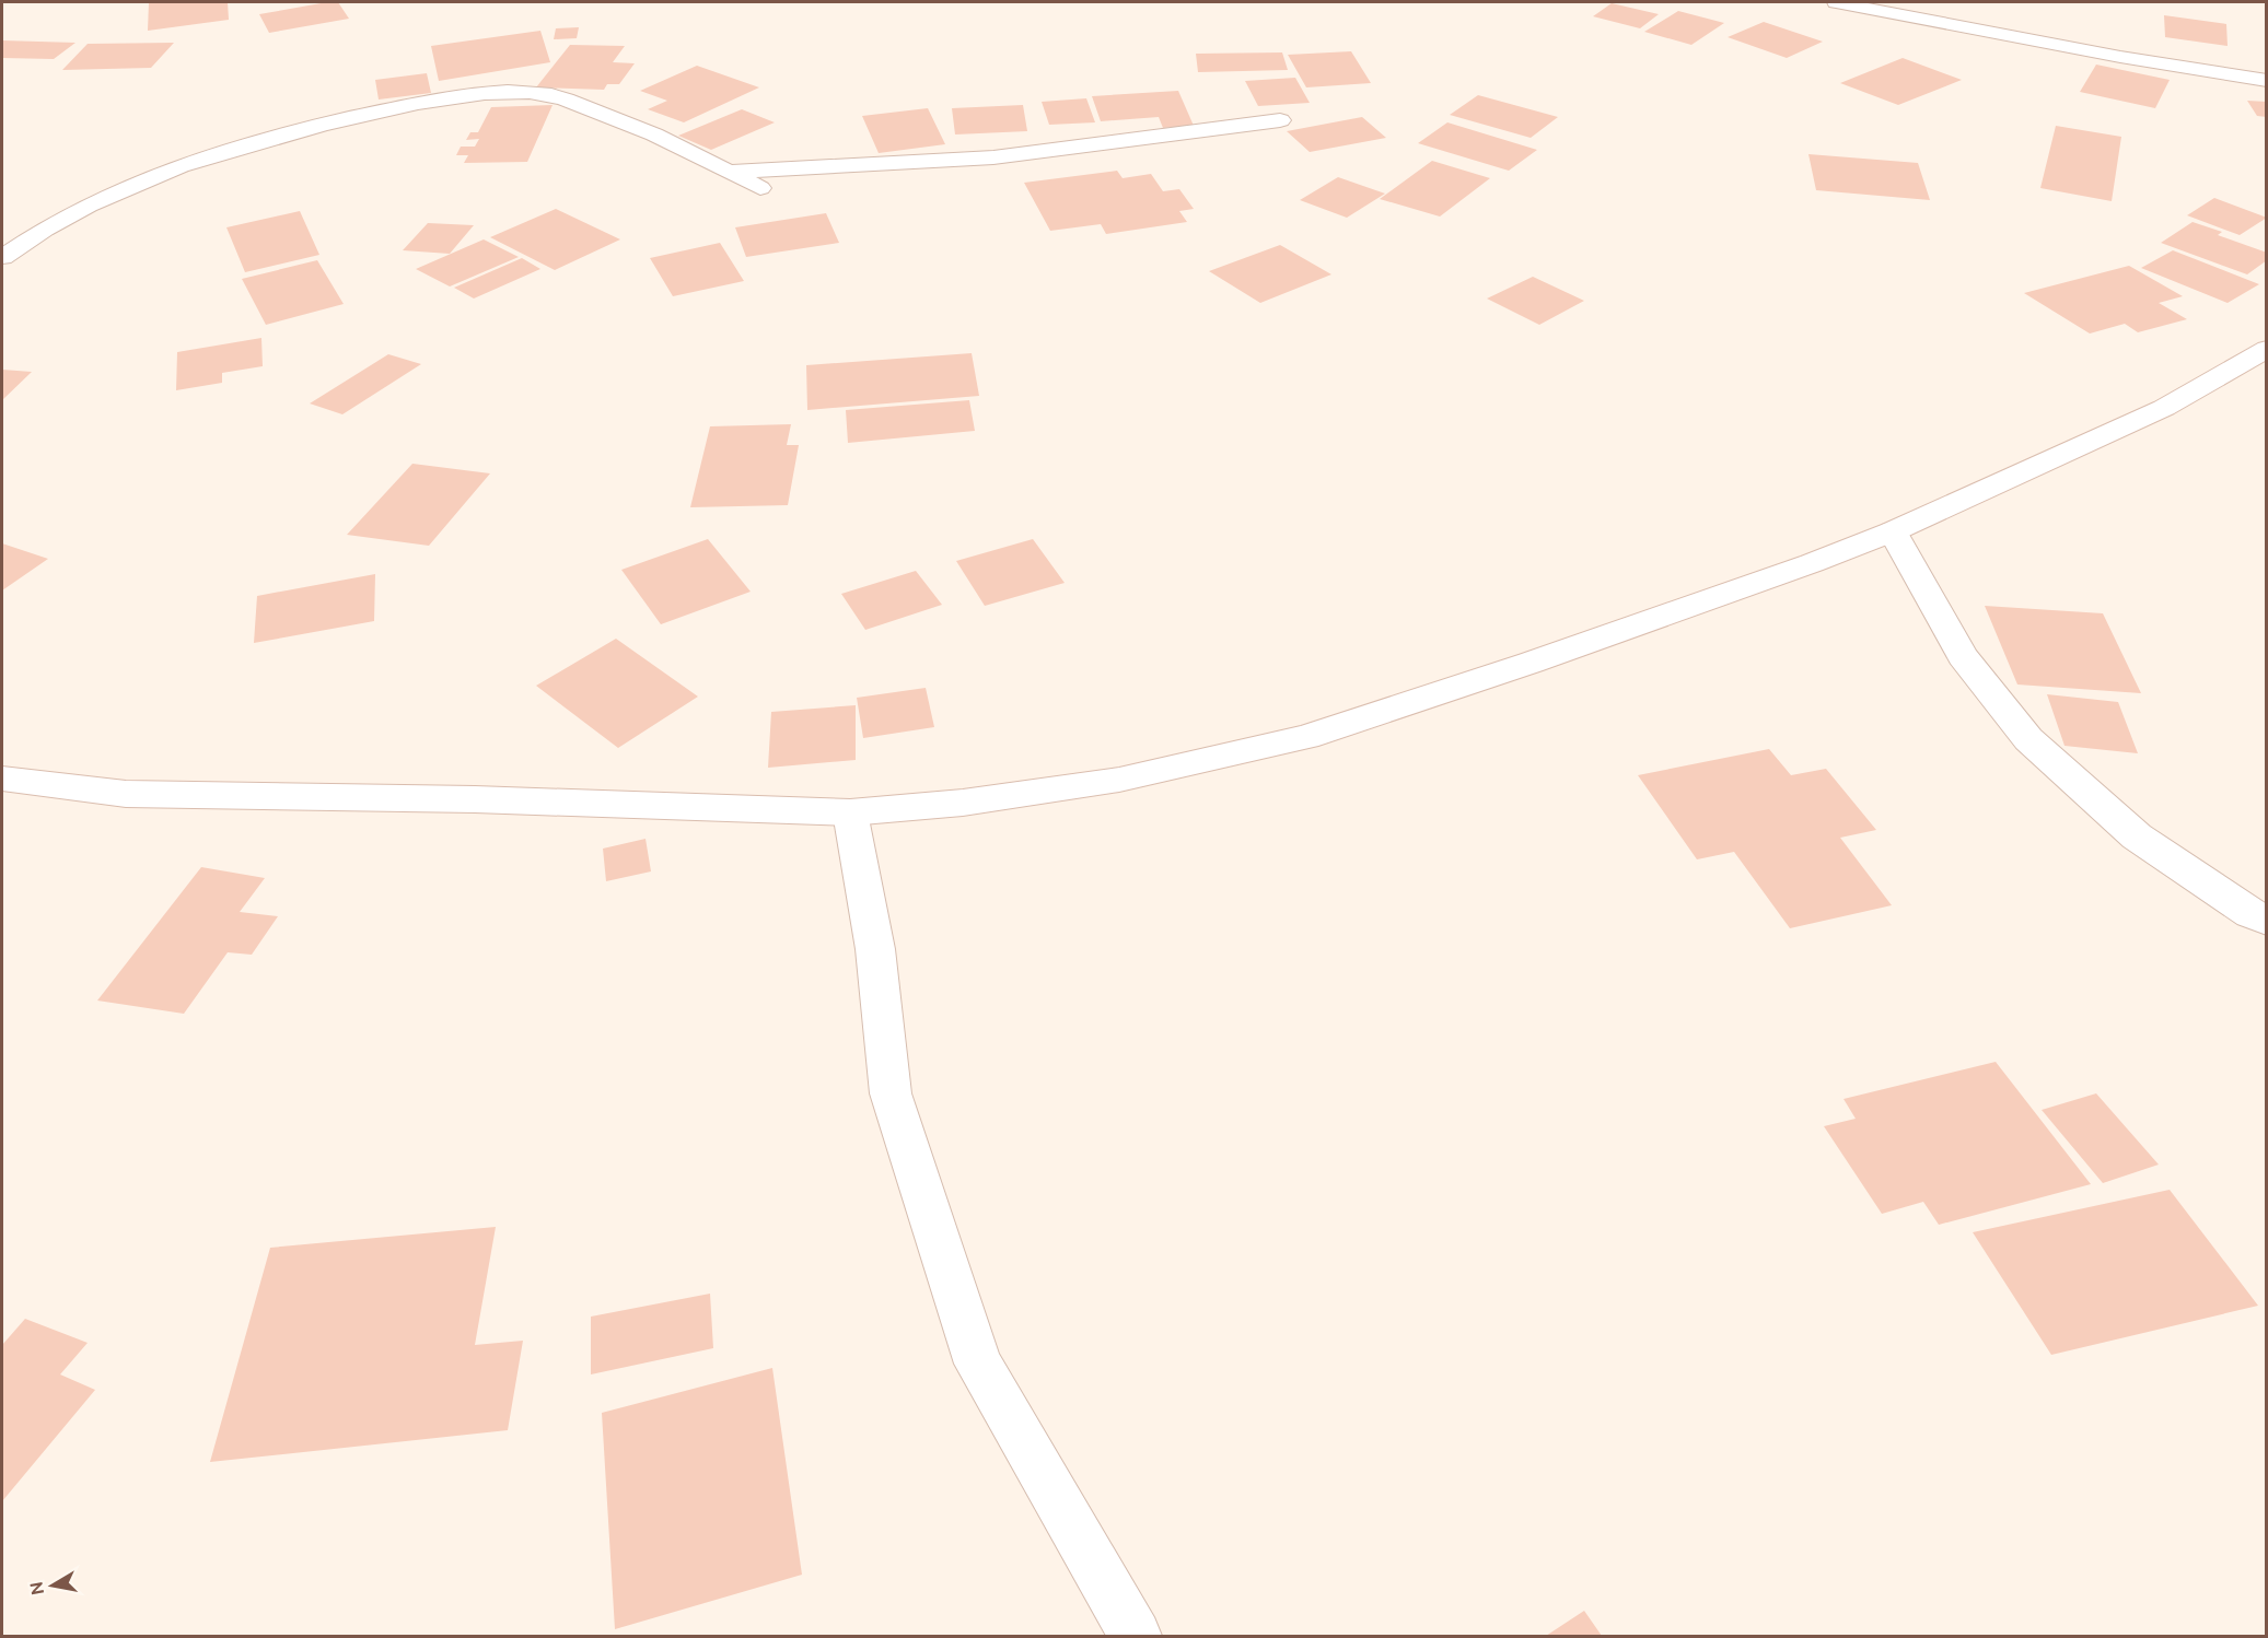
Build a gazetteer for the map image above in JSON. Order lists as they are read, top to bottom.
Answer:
{
  "north": "left"
}
